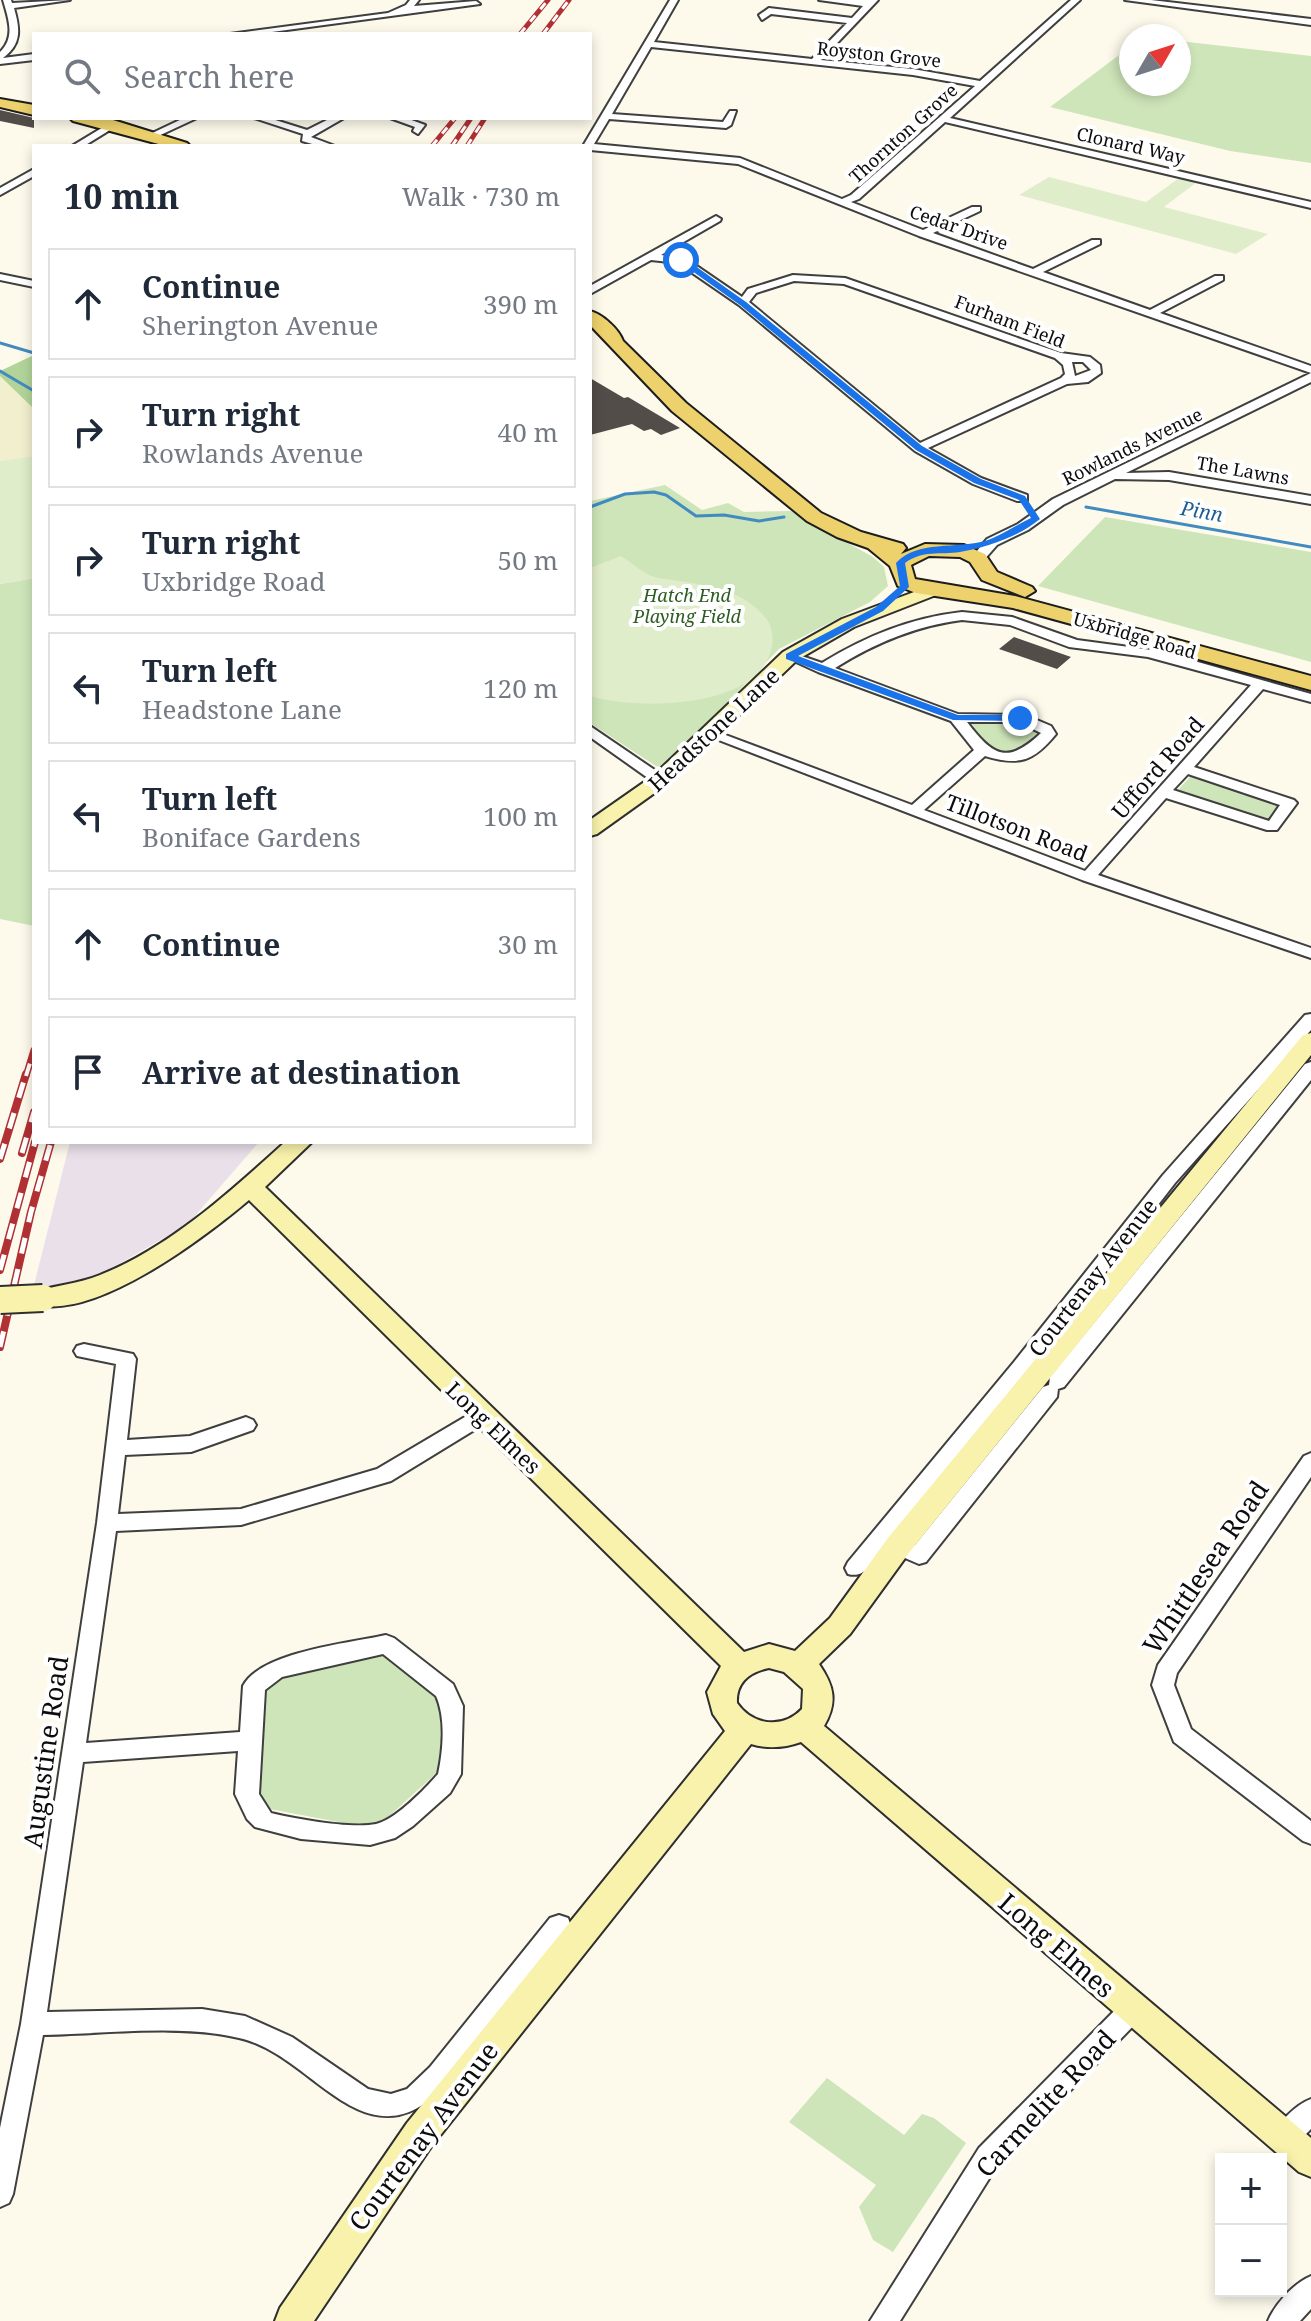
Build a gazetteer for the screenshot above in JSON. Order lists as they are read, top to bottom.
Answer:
{
  "streets": {
    "main road": ["Uxbridge Road"],
    "street": [
      "Royston Grove",
      "Thornton Grove",
      "Clonard Way",
      "Cedar Drive",
      "Furham Field",
      "Rowlands Avenue",
      "The Lawns",
      "Headstone Lane",
      "Ufford Road",
      "Tillotson Road",
      "Courtenay Avenue",
      "Long Elmes",
      "Whittlesea Road",
      "Augustine Road",
      "Carmelite Road"
    ]
  },
  "crossings": [
    ["Royston Grove", "Thornton Grove"],
    ["Thornton Grove", "Clonard Way"],
    ["Thornton Grove", "Cedar Drive"],
    ["Rowlands Avenue", "The Lawns"],
    ["Rowlands Avenue", "Uxbridge Road"],
    ["Uxbridge Road", "Headstone Lane"],
    ["Headstone Lane", "Tillotson Road"],
    ["Ufford Road", "Tillotson Road"],
    ["Courtenay Avenue", "Long Elmes"],
    ["Long Elmes", "Carmelite Road"]
  ],
  "water": ["Pinn"],
  "parks": ["Hatch End Playing Field"],
  "north": "top right",
  "page": {
    "search": "Search here",
    "heading": ["10 min", "Walk · 730 m"],
    "list": [
      ["Continue", "Sherington Avenue", "390 m"],
      ["Turn right", "Rowlands Avenue", "40 m"],
      ["Turn right", "Uxbridge Road", "50 m"],
      ["Turn left", "Headstone Lane", "120 m"],
      ["Turn left", "Boniface Gardens", "100 m"],
      ["Continue", "30 m"],
      "Arrive at destination"
    ],
    "map_buttons": ["+", "−"]
  }
}
